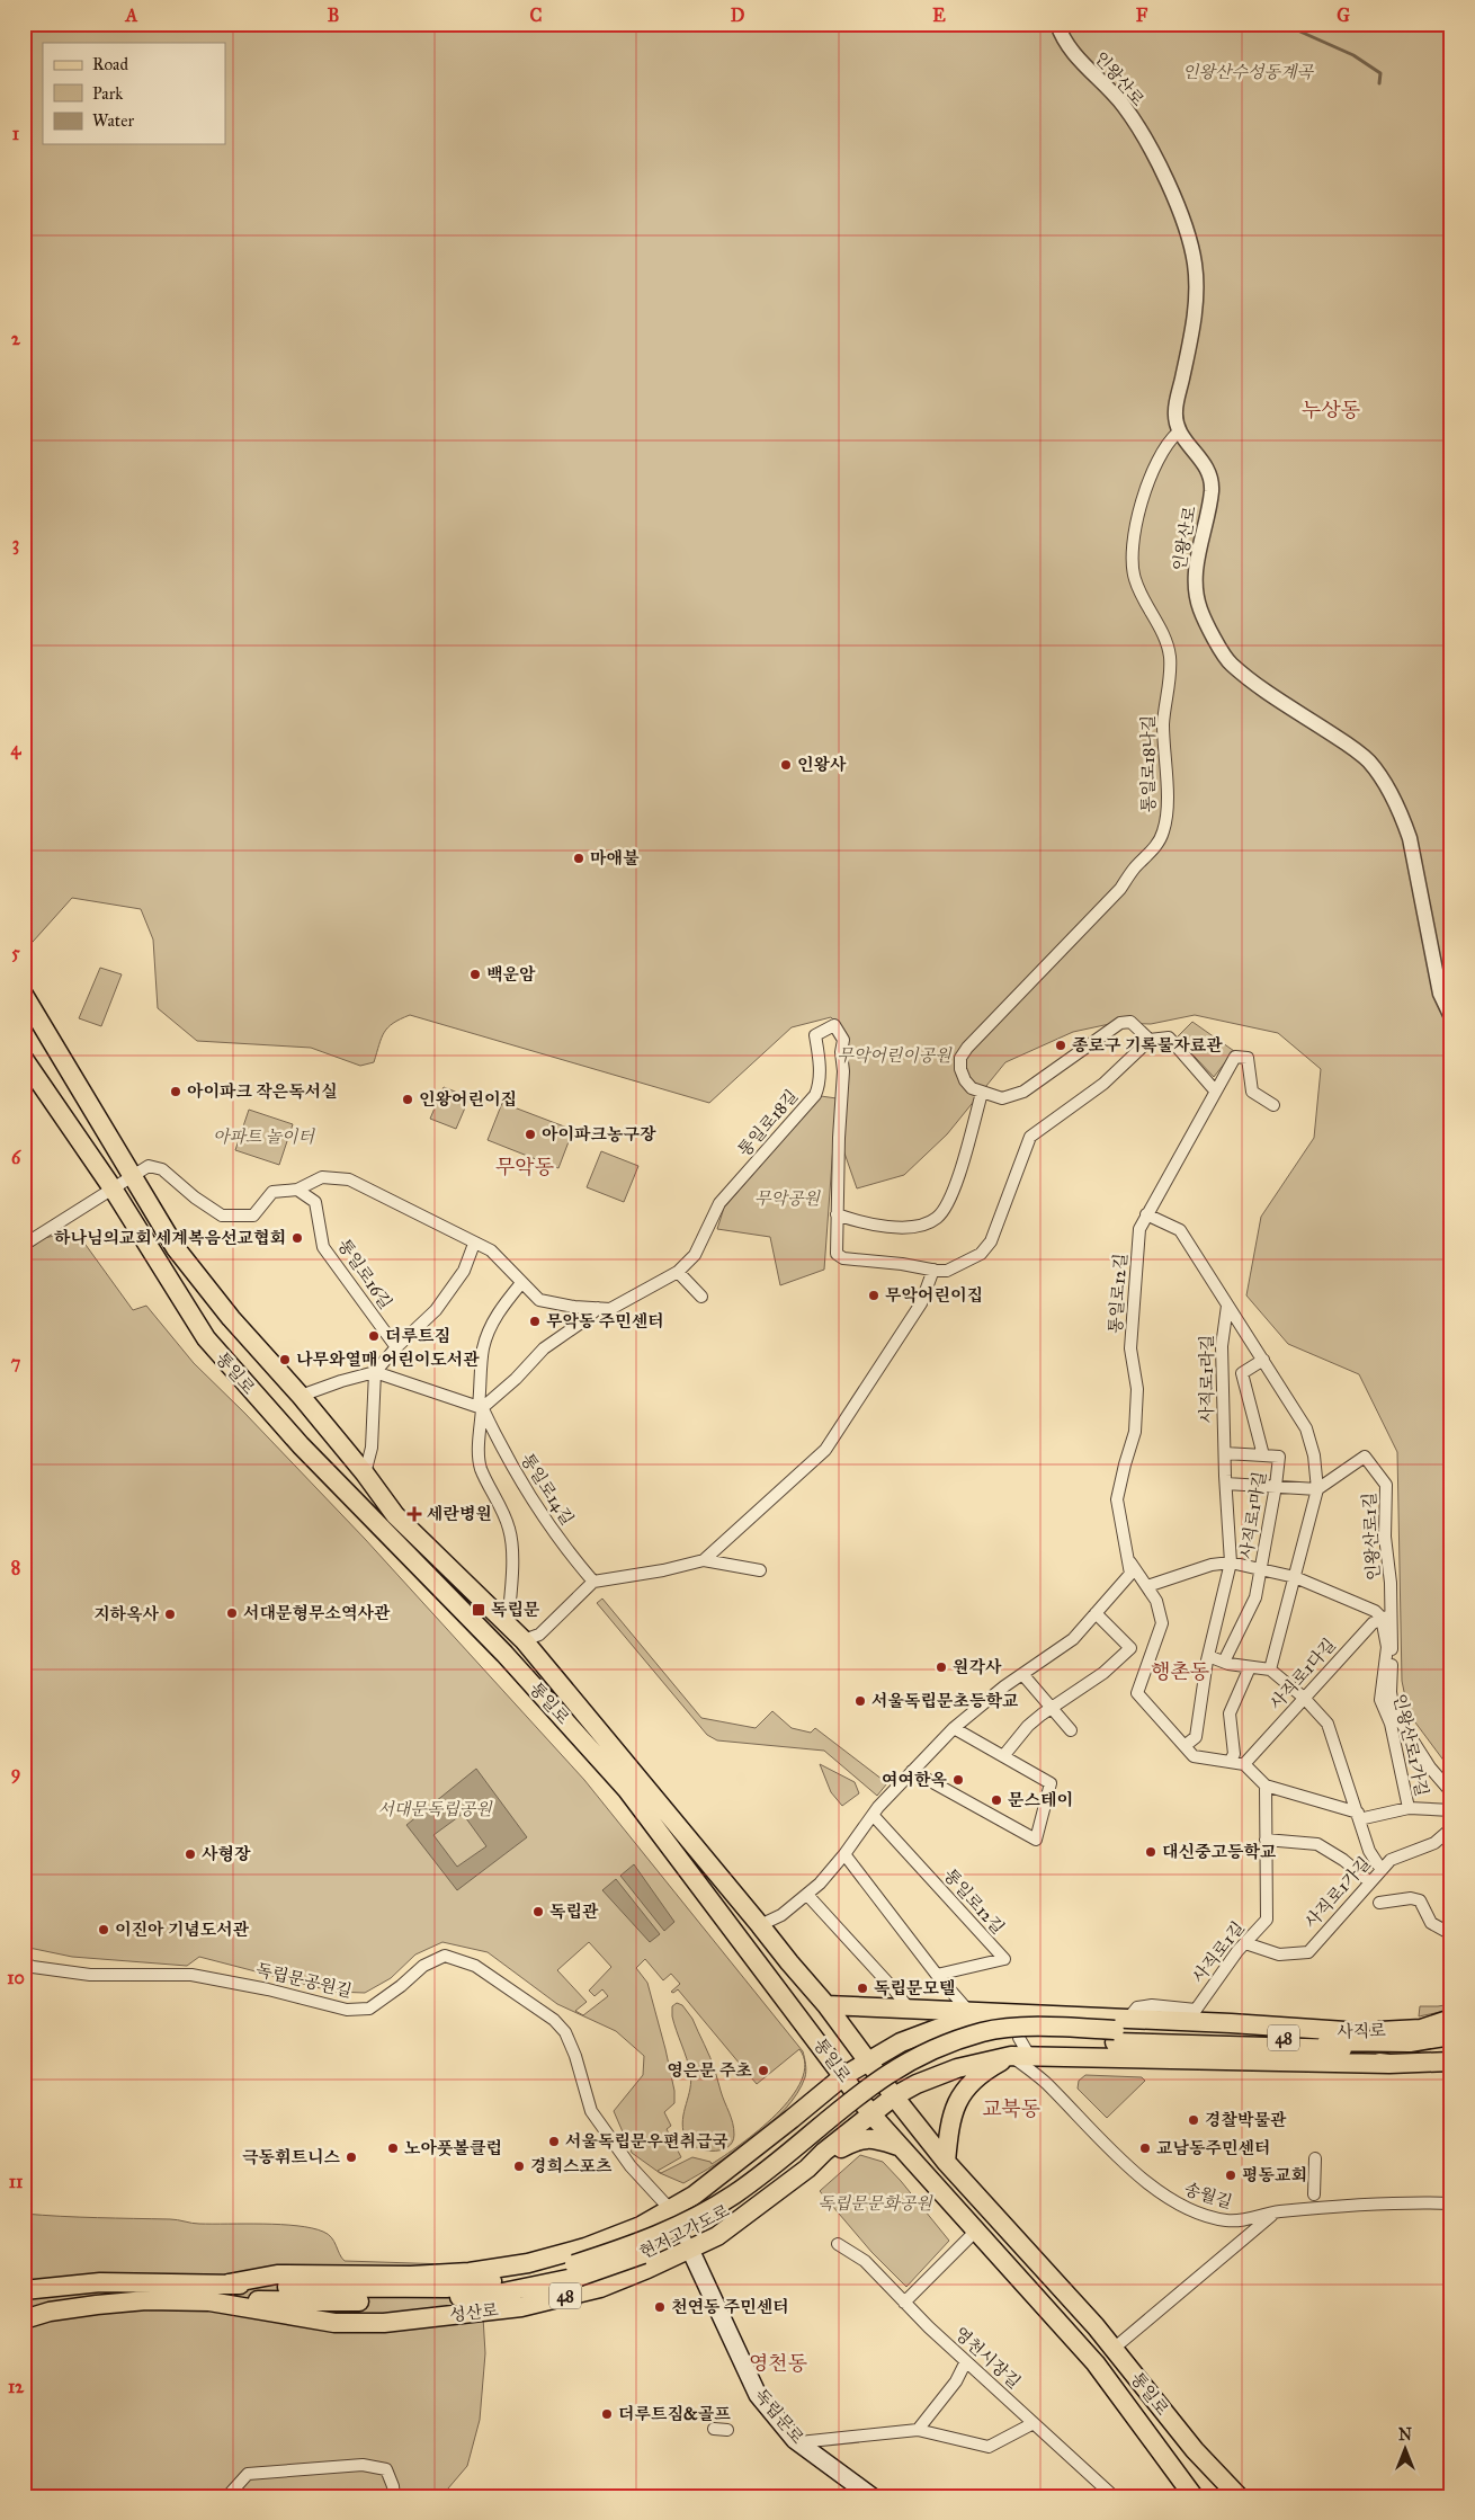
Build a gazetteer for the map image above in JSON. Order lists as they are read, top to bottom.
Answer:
{
  "streets": {
    "main road": [
      "통일로",
      "사직로",
      "48",
      "현저고가도로",
      "성산로",
      "독립문로"
    ],
    "street": [
      "인왕산로",
      "통일로18나길",
      "통일로18길",
      "통일로16길",
      "통일로12길",
      "사직로1라길",
      "통일로14길",
      "사직로1마길",
      "인왕산로1길",
      "사직로1다길",
      "인왕산로1가길",
      "사직로1가길",
      "사직로1길",
      "독립문공원길",
      "송월길",
      "영천시장길"
    ]
  },
  "crossings": [
    ["인왕산로", "통일로18나길"],
    ["통일로18길", "통일로16길"],
    ["통일로18길", "통일로"],
    ["통일로18길", "통일로14길"],
    ["통일로12길", "통일로"],
    ["통일로", "통일로14길"],
    ["통일로", "성산로"],
    ["인왕산로1길", "사직로1다길"],
    ["인왕산로1길", "인왕산로1가길"],
    ["사직로1다길", "인왕산로1가길"],
    ["사직로1가길", "사직로1길"],
    ["사직로1길", "사직로"],
    ["사직로1길", "현저고가도로"],
    ["사직로", "현저고가도로"],
    ["사직로", "성산로"],
    ["48", "현저고가도로"],
    ["송월길", "성산로"],
    ["현저고가도로", "성산로"],
    ["성산로", "독립문로"]
  ],
  "districts": [
    "누상동",
    "무악동",
    "행촌동",
    "교북동",
    "영천동"
  ],
  "parks": [
    "인왕산수성동계곡",
    "무악어린이공원",
    "아파트 놀이터",
    "무악공원",
    "서대문독립공원",
    "독립문문화공원"
  ],
  "places": {
    "other": [
      "인왕사",
      "마애불",
      "백운암",
      "종로구 기록물자료관",
      "아이파크 작은독서실",
      "인왕어린이집",
      "아이파크농구장",
      "하나님의교회 세계복음선교협회",
      "무악어린이집",
      "무악동 주민센터",
      "더루트짐",
      "나무와열매 어린이도서관",
      "서대문형무소역사관",
      "지하옥사",
      "원각사",
      "서울독립문초등학교",
      "여여한옥",
      "문스테이",
      "대신중고등학교",
      "사형장",
      "독립관",
      "이진아 기념도서관",
      "독립문모텔",
      "영은문 주초",
      "경찰박물관",
      "서울독립문우편취급국",
      "노아풋볼클럽",
      "교남동주민센터",
      "극동휘트니스",
      "경희스포츠",
      "평동교회",
      "천연동 주민센터",
      "더루트짐&골프"
    ],
    "health": ["세란병원"],
    "transit": ["독립문"]
  },
  "legend": ["Road", "Park", "Water"],
  "north": "top",
  "grid": {
    "columns": [
      "A",
      "B",
      "C",
      "D",
      "E",
      "F",
      "G"
    ],
    "rows": [
      "1",
      "2",
      "3",
      "4",
      "5",
      "6",
      "7",
      "8",
      "9",
      "10",
      "11",
      "12"
    ]
  }
}
